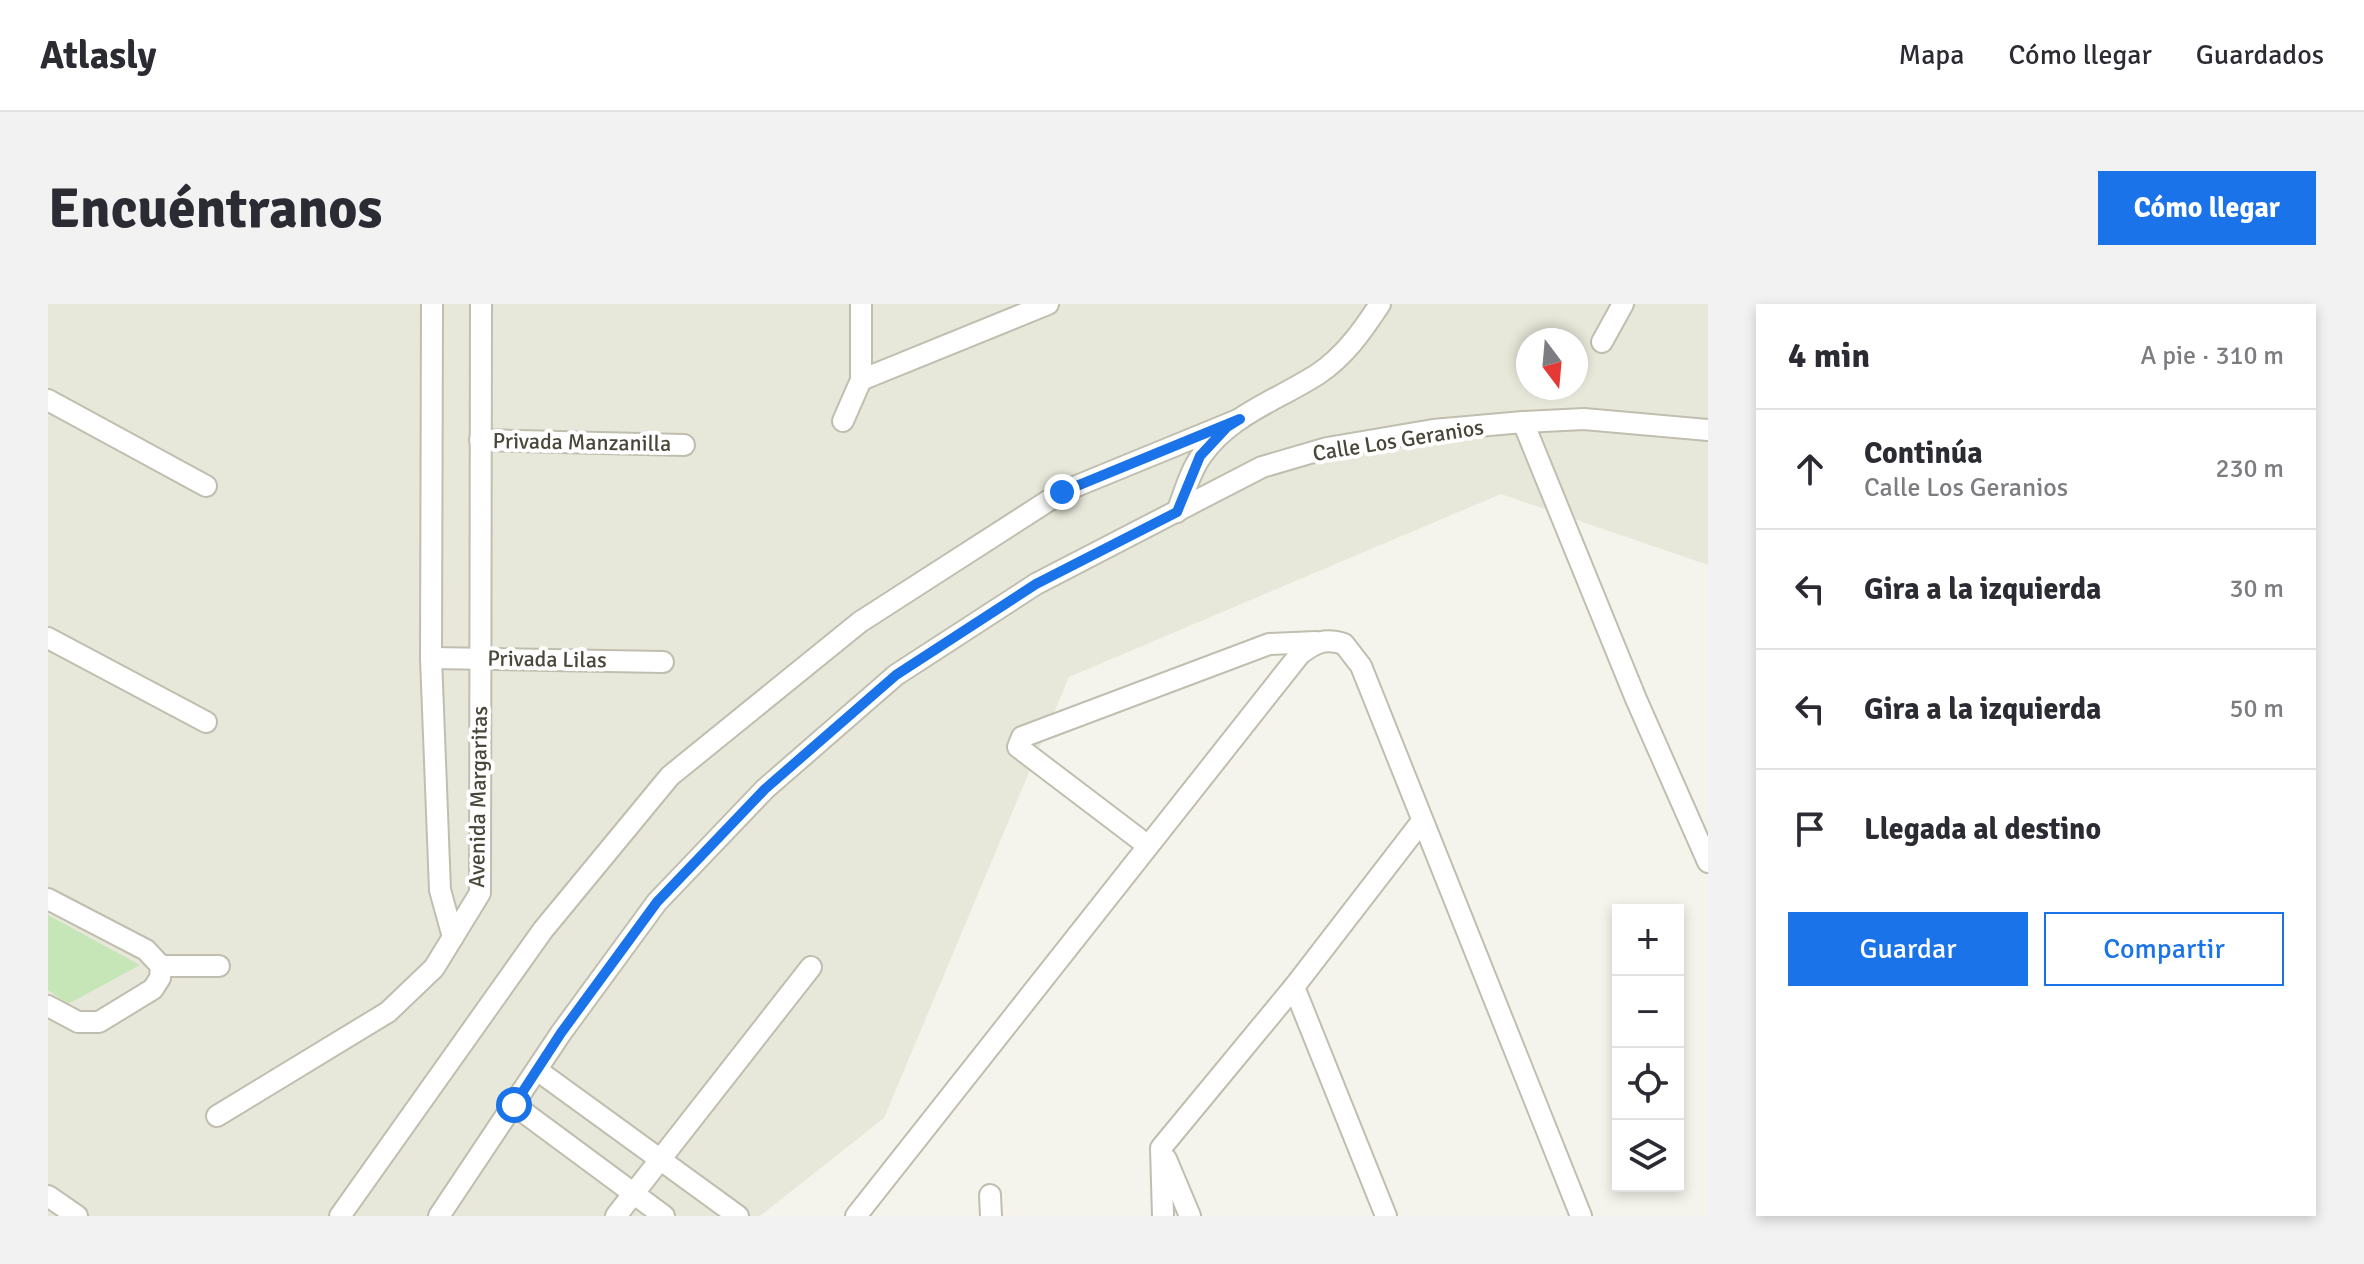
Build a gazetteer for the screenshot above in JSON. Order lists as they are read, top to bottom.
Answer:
{
  "streets": {
    "street": [
      "Calle Los Geranios",
      "Privada Manzanilla",
      "Privada Lilas",
      "Avenida Margaritas"
    ]
  },
  "crossings": [
    ["Privada Manzanilla", "Avenida Margaritas"],
    ["Privada Lilas", "Avenida Margaritas"]
  ],
  "north": "bottom",
  "page": {
    "header": "Atlasly",
    "nav": ["Mapa", "Cómo llegar", "Guardados"],
    "buttons": [
      "Cómo llegar",
      ["Guardar", "Compartir"]
    ],
    "title": "Encuéntranos",
    "heading": ["4 min", "A pie · 310 m"],
    "list": [
      ["Continúa", "Calle Los Geranios", "230 m"],
      ["Gira a la izquierda", "30 m"],
      ["Gira a la izquierda", "50 m"],
      "Llegada al destino"
    ],
    "map_buttons": ["+", "−"]
  }
}
